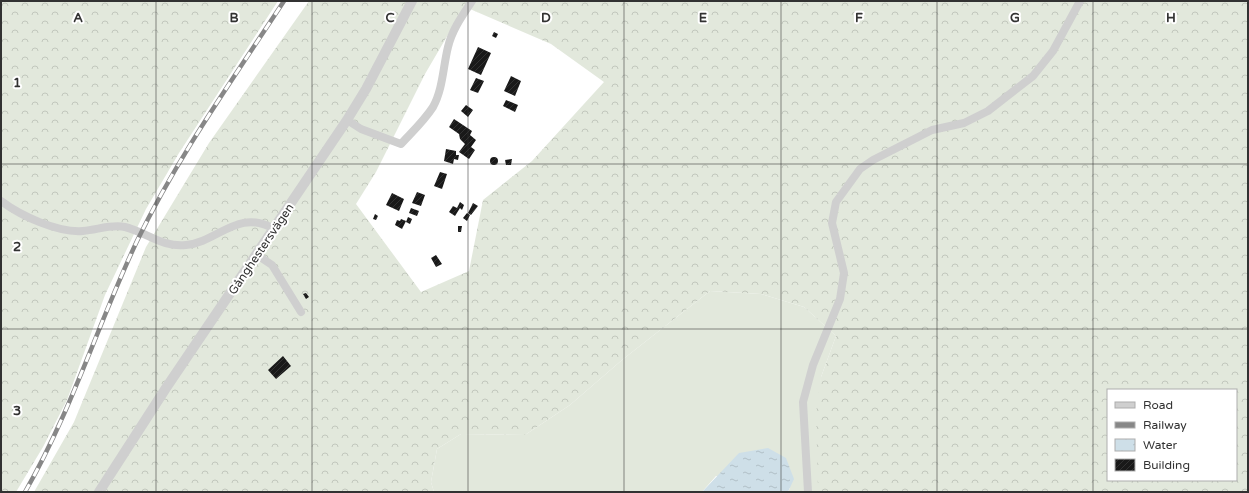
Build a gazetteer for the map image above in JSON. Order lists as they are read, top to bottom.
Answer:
{
  "streets": {
    "street": ["Gånghestersvägen"]
  },
  "legend": [
    "Road",
    "Railway",
    "Water",
    "Building"
  ],
  "grid": {
    "columns": [
      "A",
      "B",
      "C",
      "D",
      "E",
      "F",
      "G",
      "H"
    ],
    "rows": ["1", "2", "3"]
  }
}
